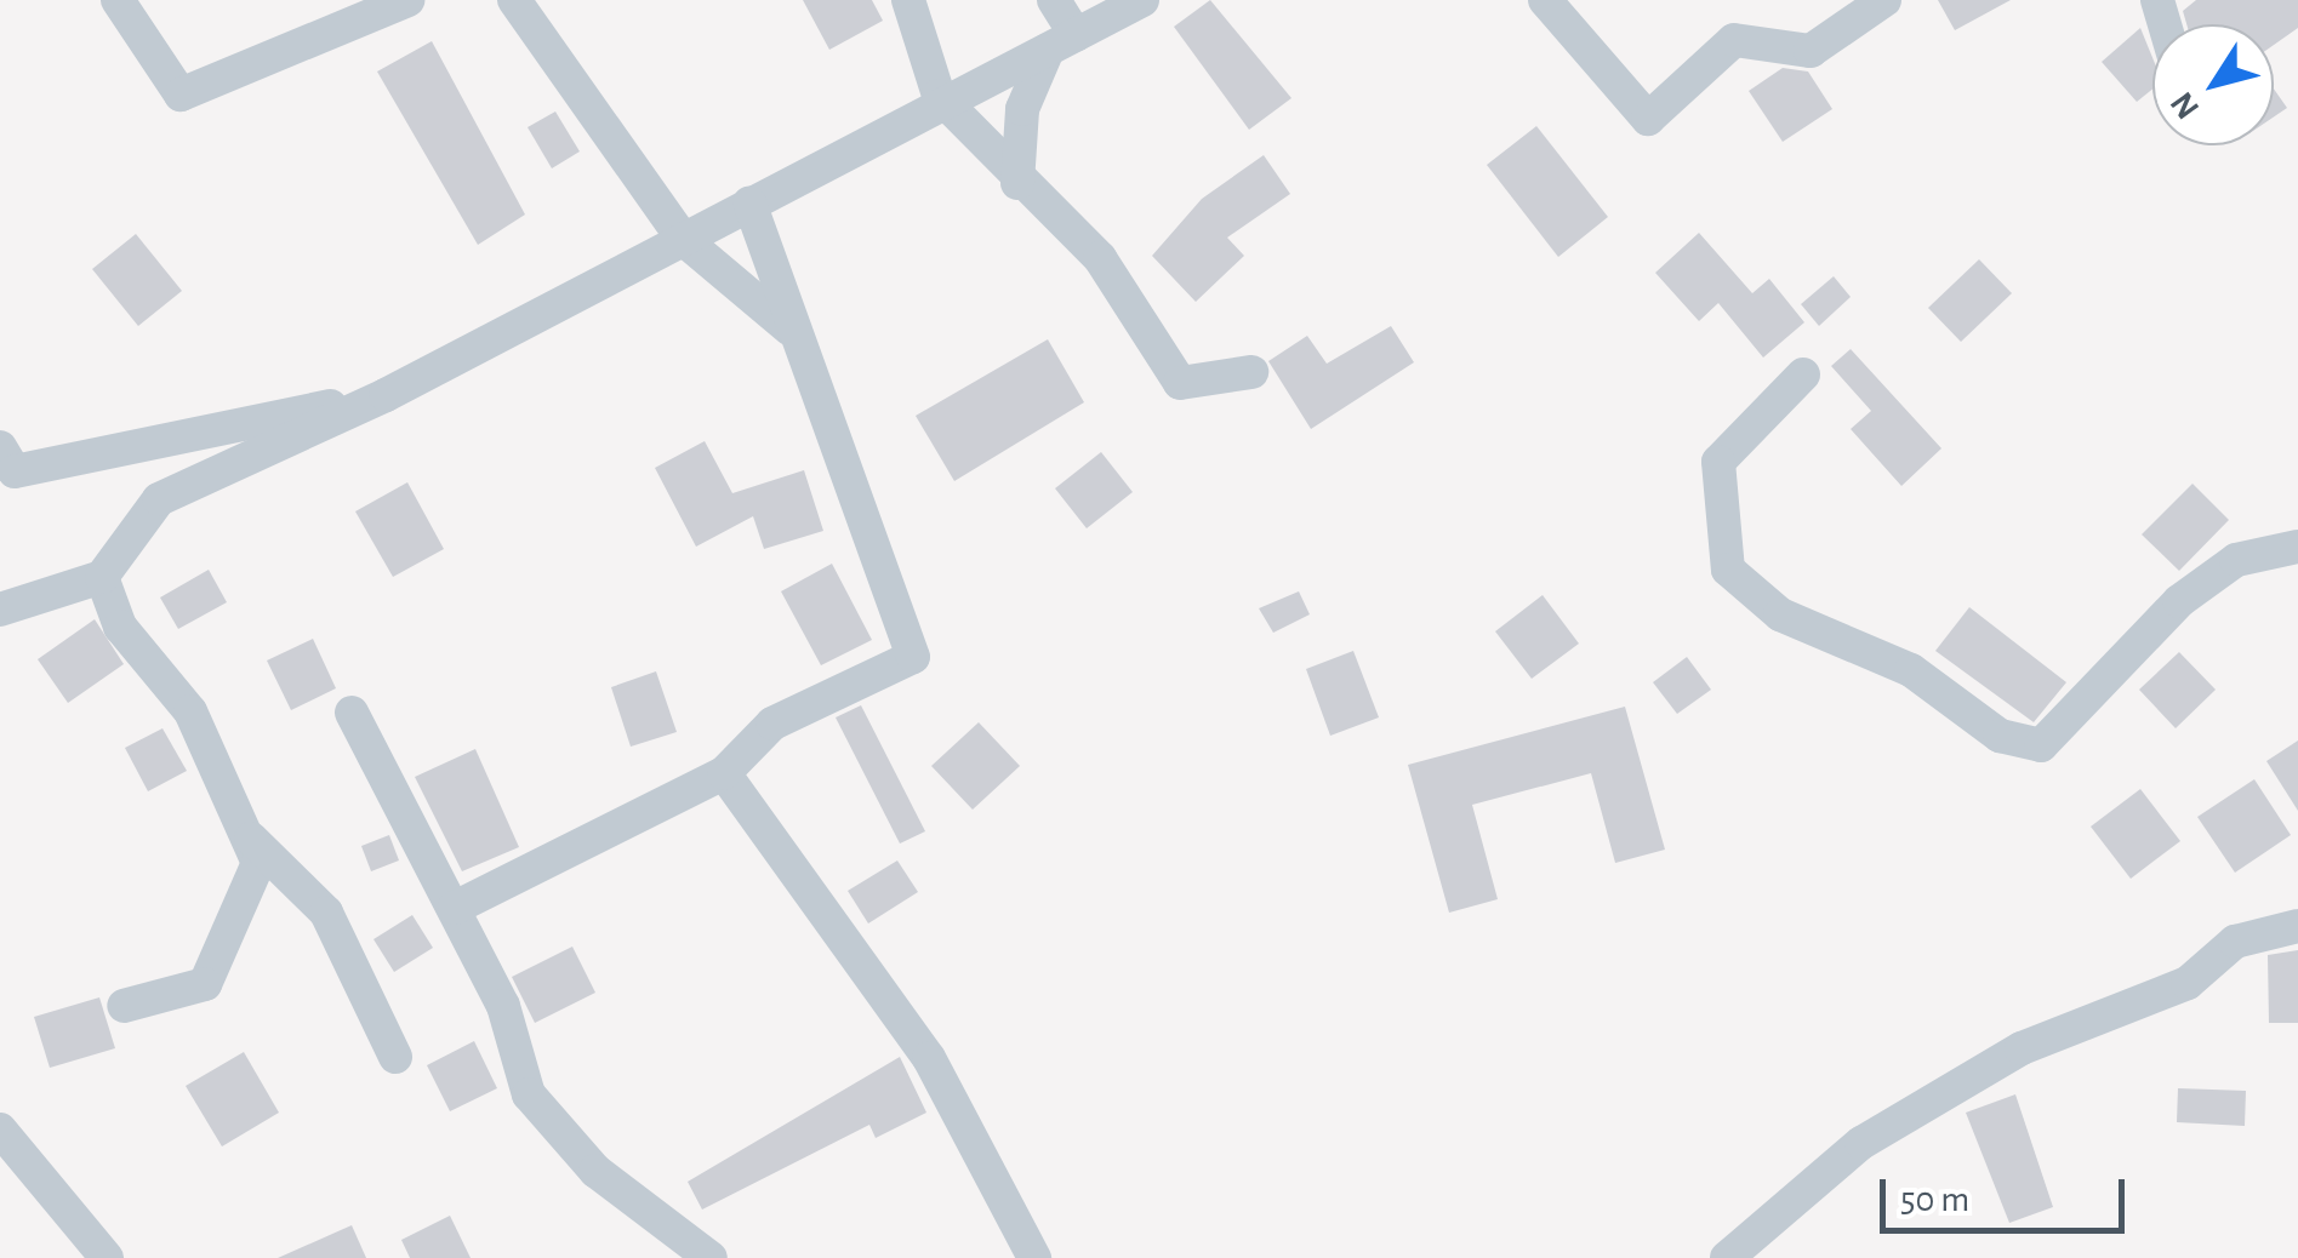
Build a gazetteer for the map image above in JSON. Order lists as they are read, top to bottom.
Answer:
{
  "scale_bar": "50 m",
  "north": "bottom left"
}
